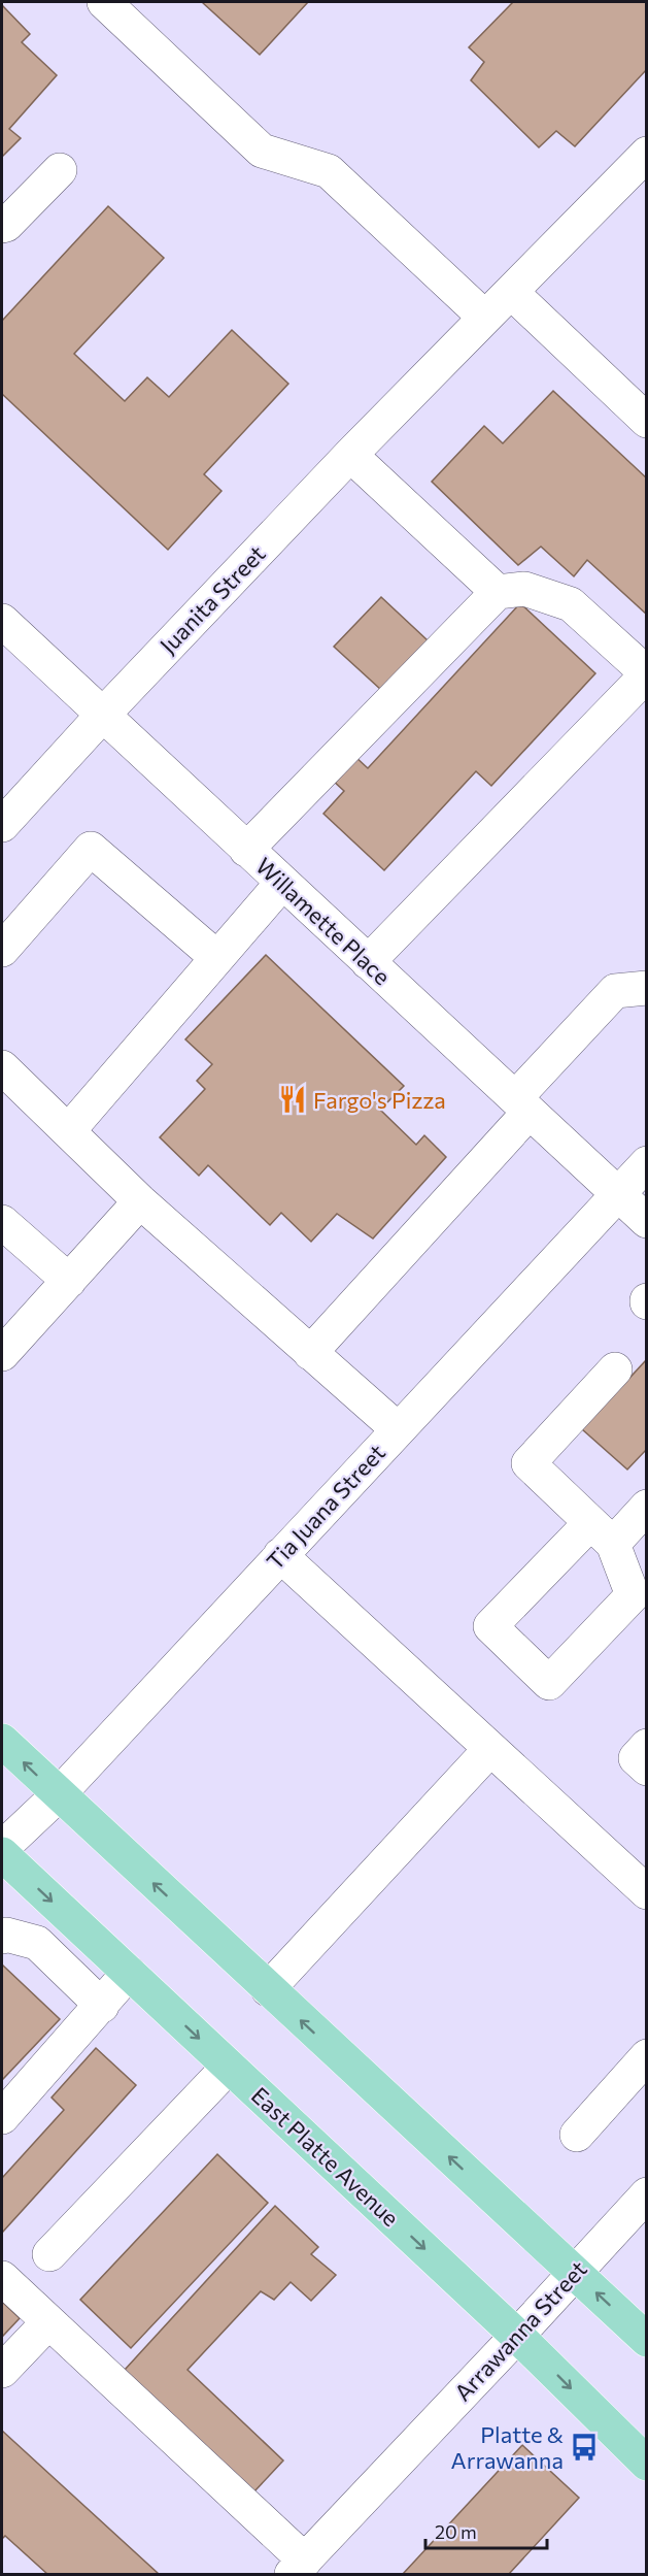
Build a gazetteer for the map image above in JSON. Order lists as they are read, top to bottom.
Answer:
{
  "streets": {
    "main road": ["East Platte Avenue"],
    "street": [
      "Juanita Street",
      "Willamette Place",
      "Tia Juana Street",
      "Arrawanna Street"
    ]
  },
  "crossings": [
    ["Juanita Street", "Willamette Place"],
    ["Willamette Place", "Tia Juana Street"],
    ["East Platte Avenue", "Arrawanna Street"]
  ],
  "places": {
    "restaurant": ["Fargo's Pizza"],
    "bus stop": ["Platte & Arrawanna"]
  },
  "scale_bar": "20 m"
}
